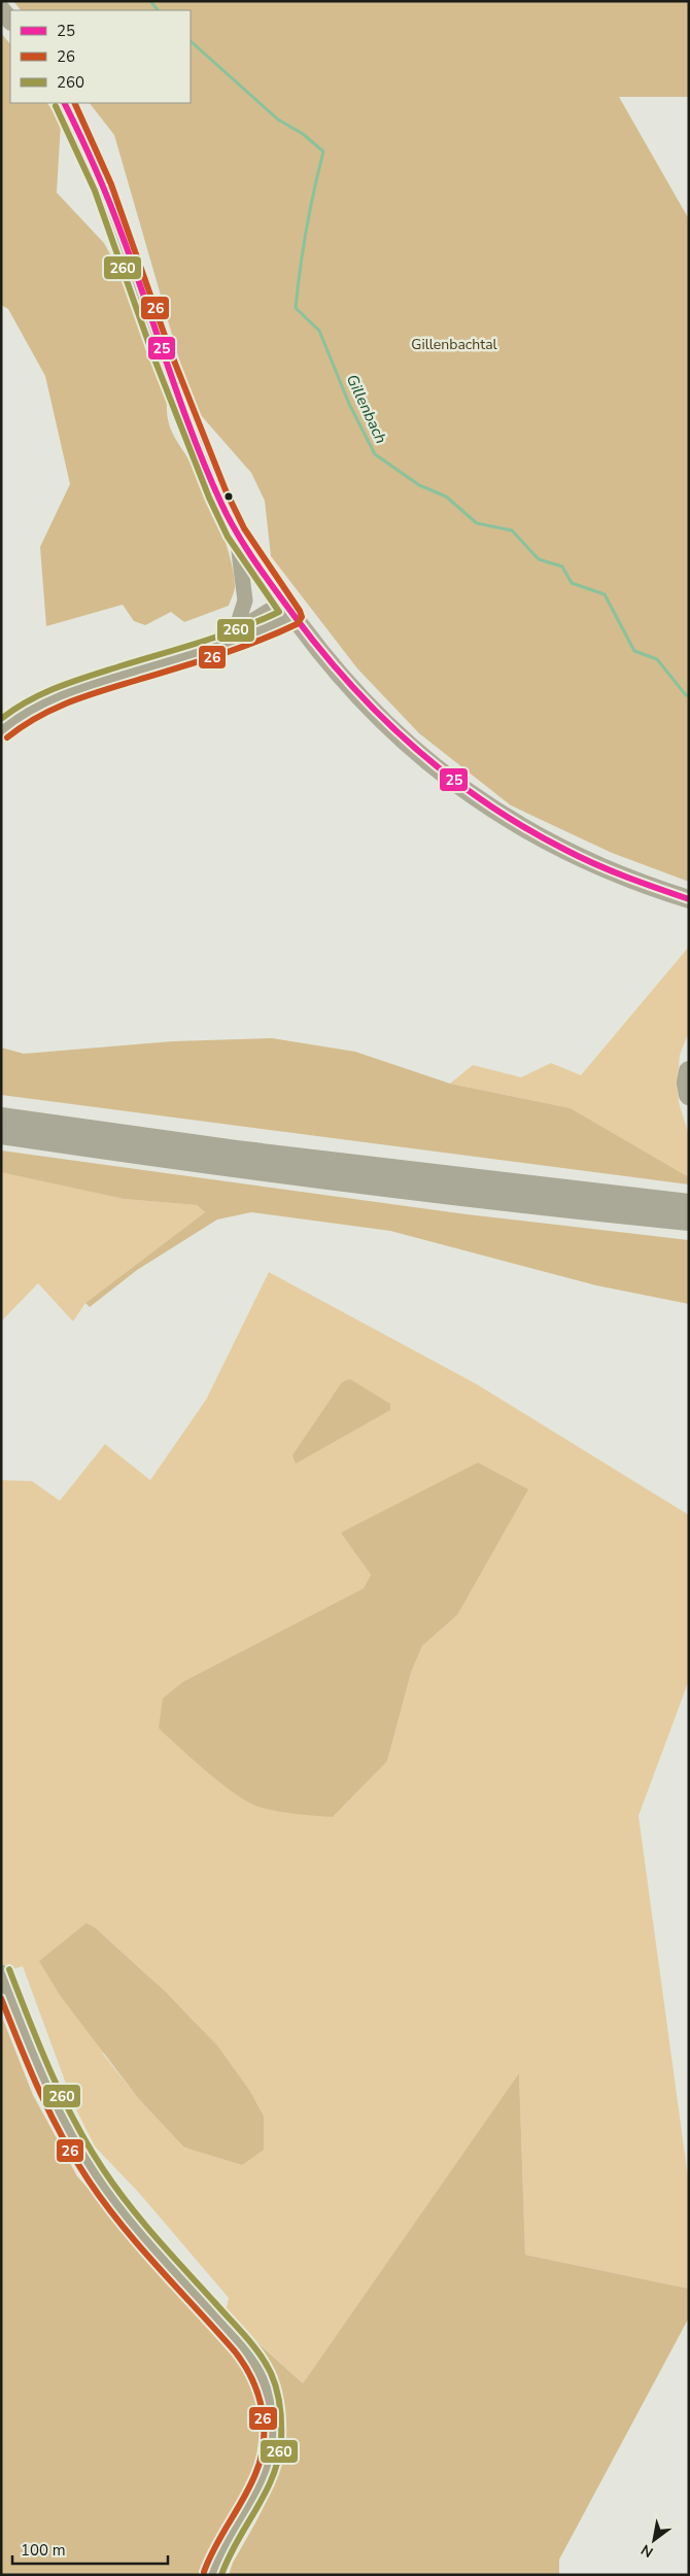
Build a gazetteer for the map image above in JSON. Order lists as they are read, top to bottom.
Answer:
{
  "water": ["Gillenbach"],
  "parks": ["Gillenbachtal"],
  "lines": ["transit line 25", "transit line 26", "transit line 260"],
  "legend": ["25", "26", "260"],
  "scale_bar": "100 m",
  "north": "bottom left"
}
